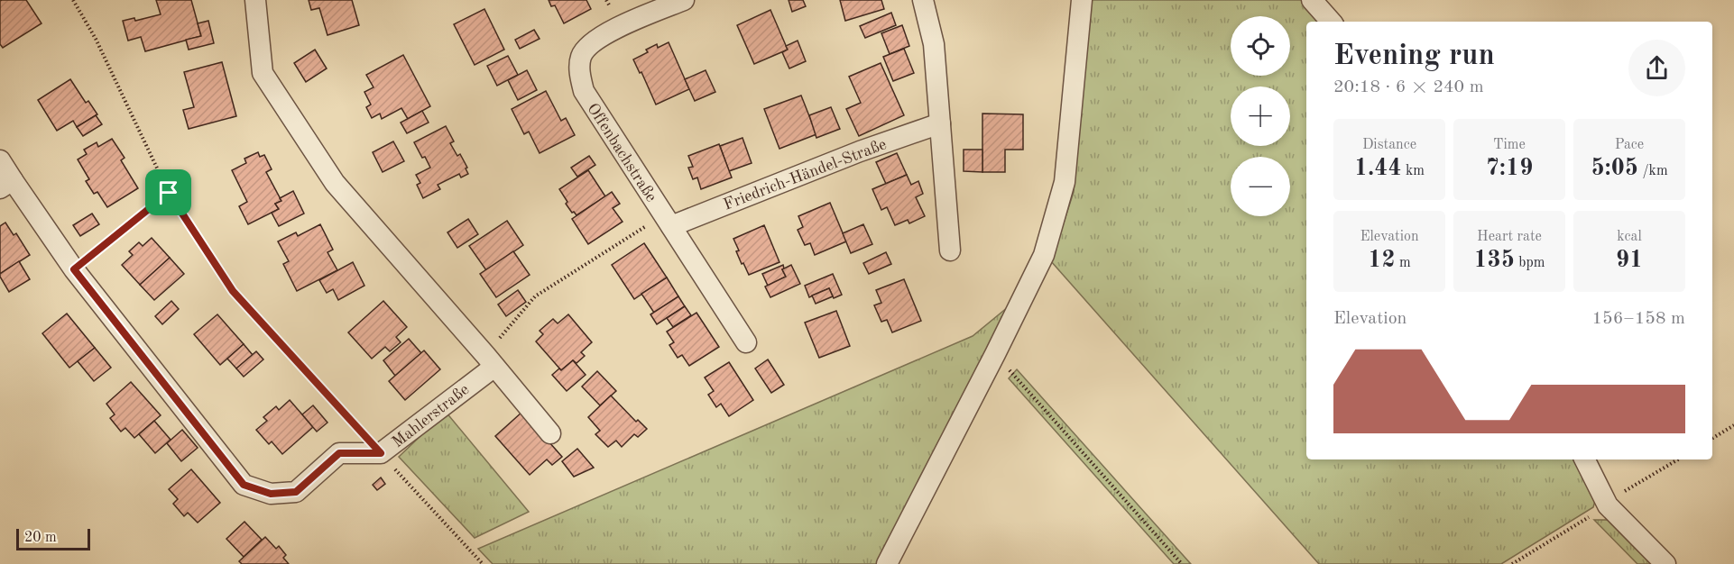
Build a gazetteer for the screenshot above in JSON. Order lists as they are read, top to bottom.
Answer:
{
  "streets": {
    "street": ["Offenbachstraße", "Friedrich-Händel-Straße", "Mahlerstraße"]
  },
  "crossings": [
    ["Offenbachstraße", "Friedrich-Händel-Straße"]
  ],
  "scale_bar": "20 m",
  "page": {
    "map_buttons": ["+", "−"],
    "heading": ["Evening run", "20:18 · 6 × 240 m"],
    "stats": [
      ["Distance", "1.44 km"],
      ["Time", "7:19"],
      ["Pace", "5:05 /km"],
      ["Elevation", "12 m"],
      ["Heart rate", "135 bpm"],
      ["kcal", "91"]
    ],
    "chart": ["Elevation", "156–158 m"],
    "scale": "20 m"
  }
}
